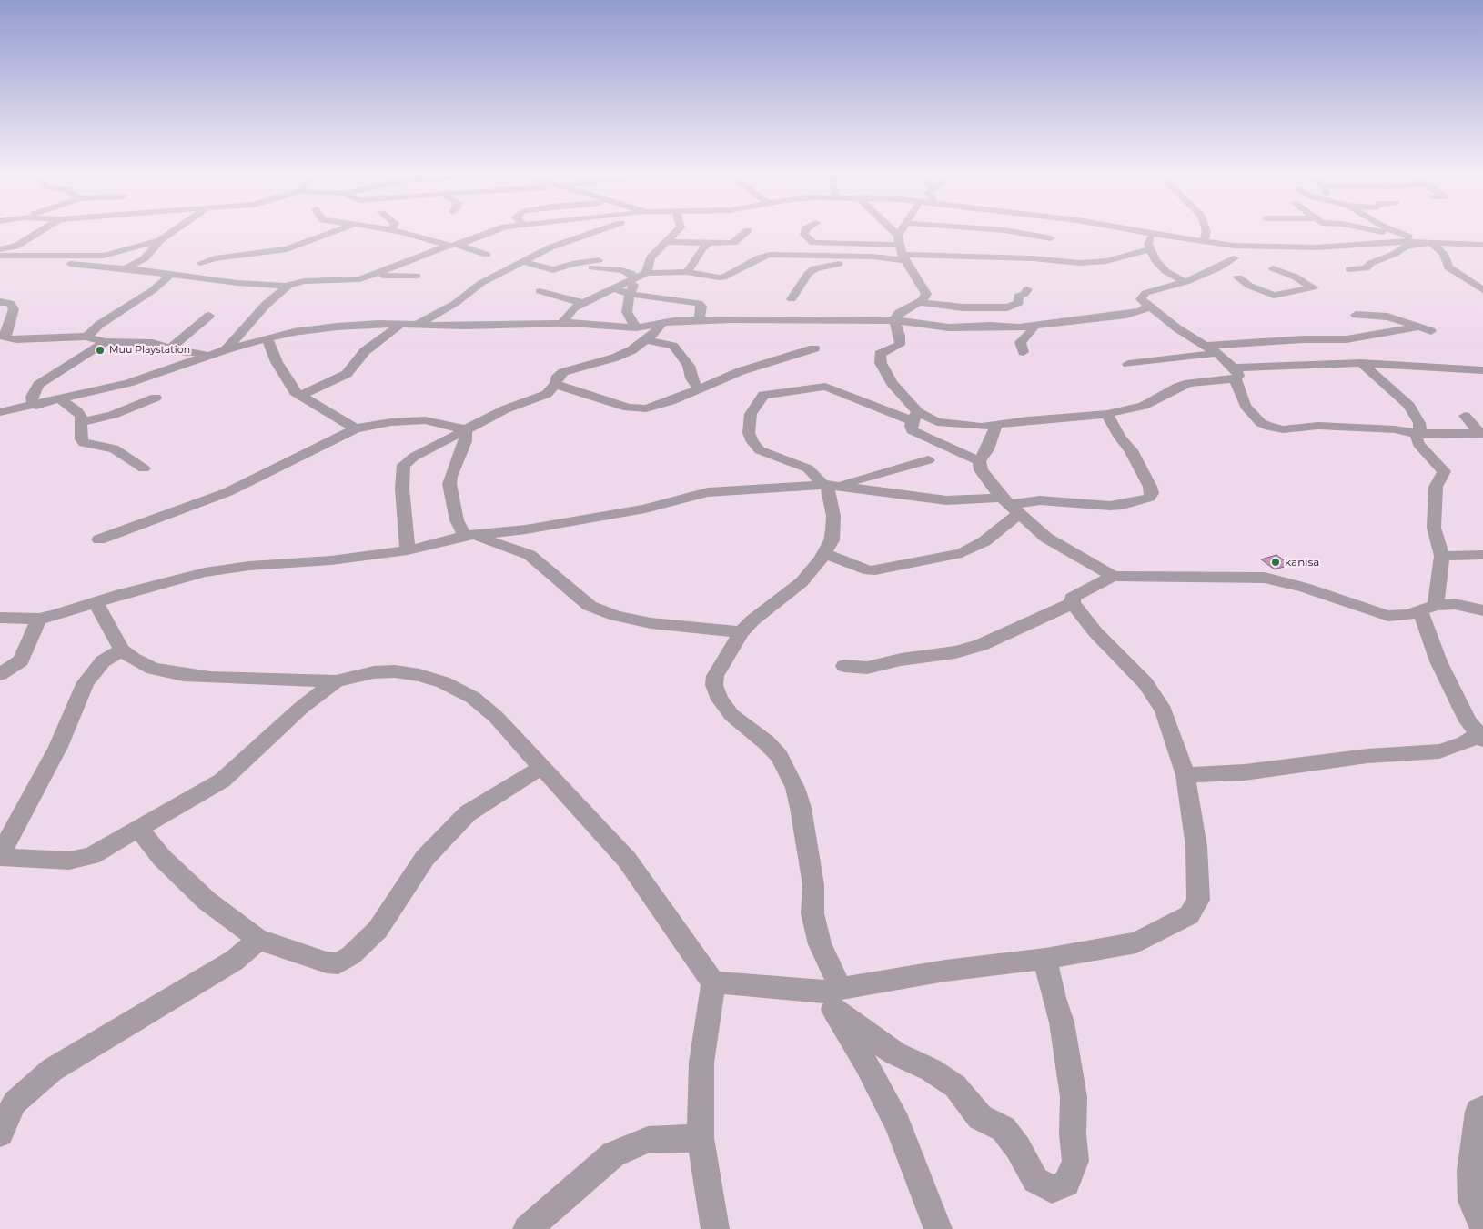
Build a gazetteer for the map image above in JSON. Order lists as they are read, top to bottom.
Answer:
{
  "places": ["Muu Playstation", "kanisa"]
}
